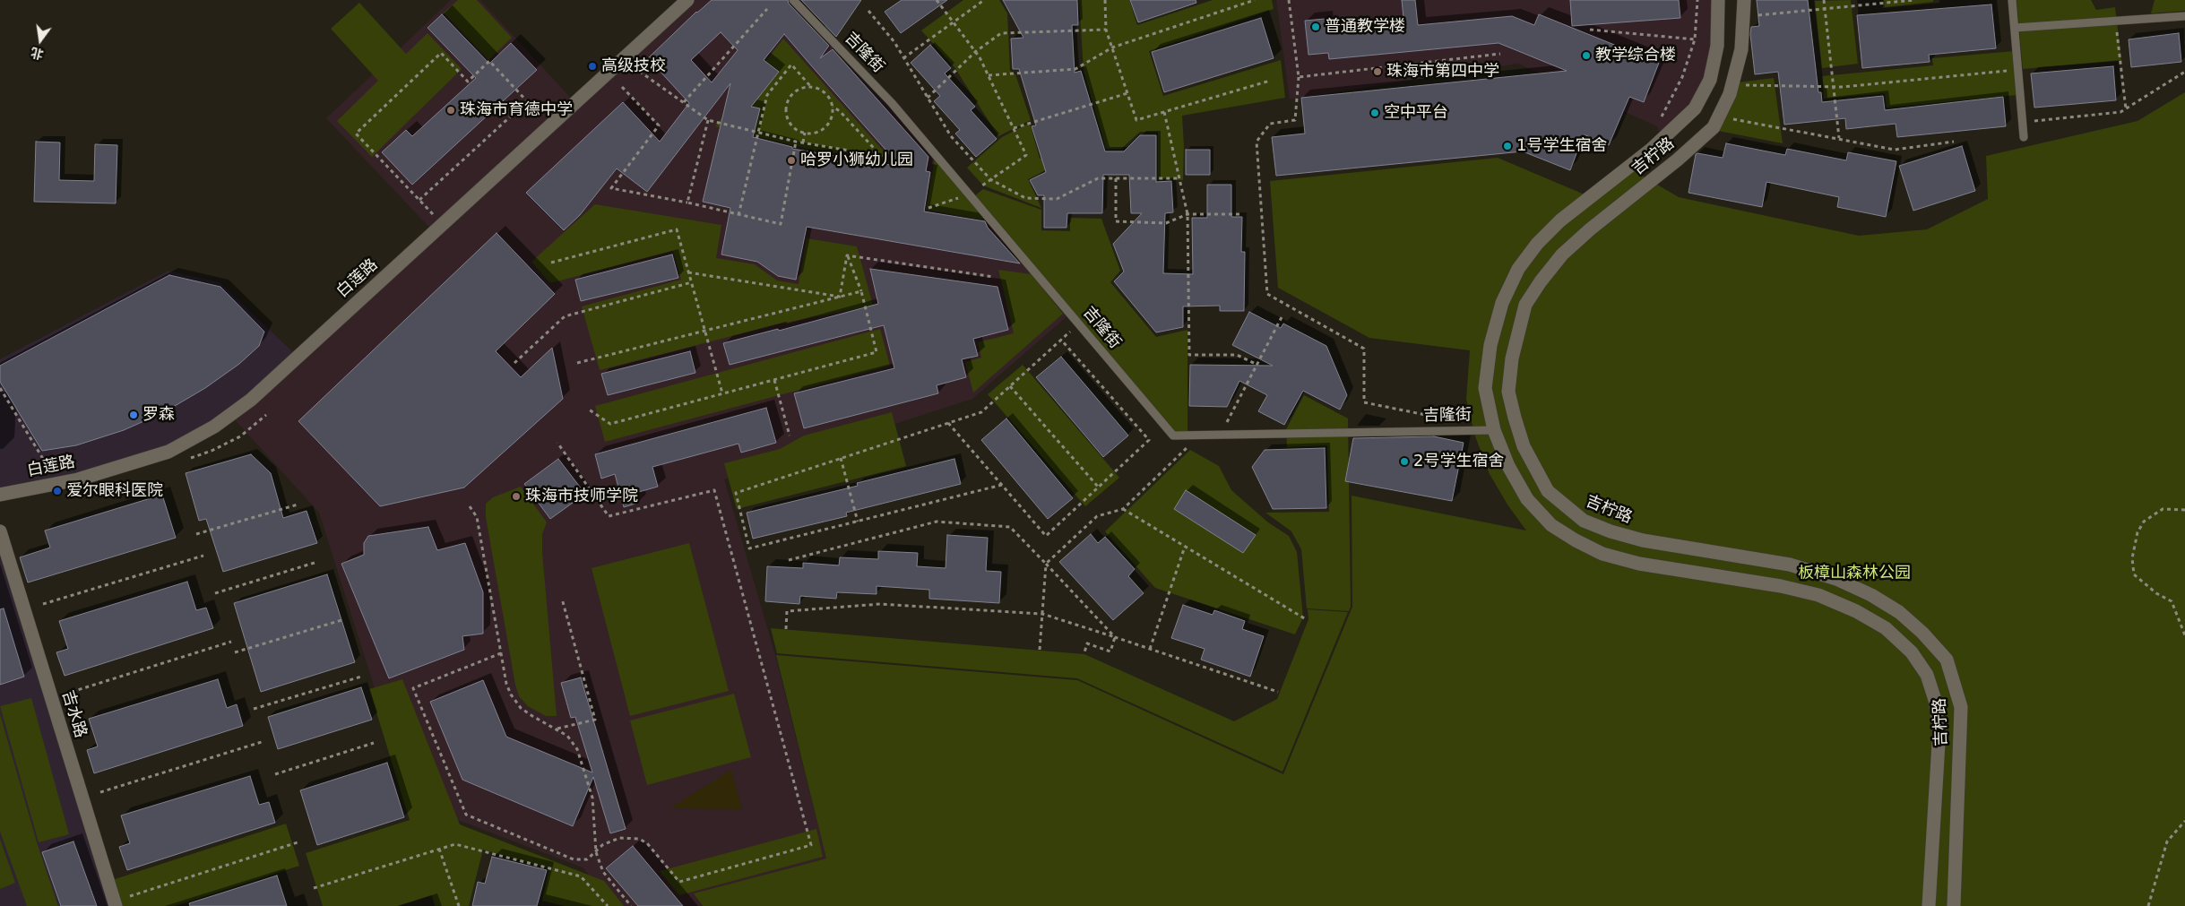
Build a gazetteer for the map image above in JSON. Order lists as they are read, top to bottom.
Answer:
{
  "streets": {
    "main road": ["吉柠路", "白莲路", "吉水路"],
    "lane": ["吉隆街"]
  },
  "crossings": [
    ["吉隆街", "吉柠路"]
  ],
  "parks": ["板樟山森林公园"],
  "places": [
    "普通教学楼",
    "教学综合楼",
    "高级技校",
    "珠海市第四中学",
    "珠海市育德中学",
    "空中平台",
    "1号学生宿舍",
    "哈罗小狮幼儿园",
    "罗森",
    "2号学生宿舍",
    "爱尔眼科医院",
    "珠海市技师学院"
  ],
  "north": "bottom"
}
